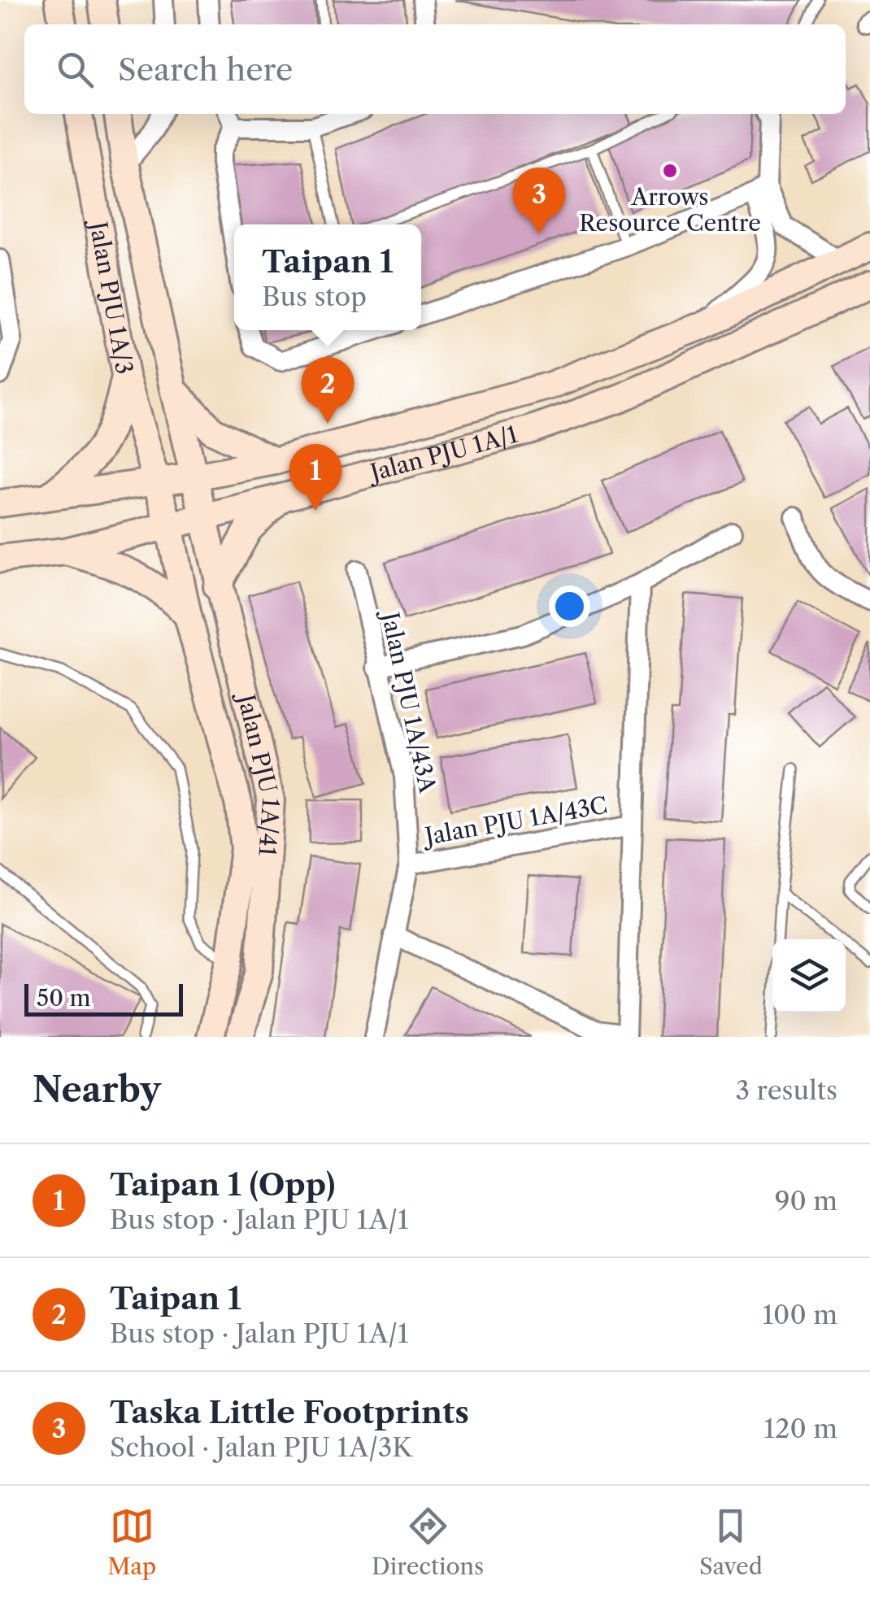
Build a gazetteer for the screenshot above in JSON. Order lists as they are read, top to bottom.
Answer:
{
  "streets": {
    "street": [
      "Jalan PJU 1A/3",
      "Jalan PJU 1A/1",
      "Jalan PJU 1A/43A",
      "Jalan PJU 1A/41",
      "Jalan PJU 1A/43C"
    ]
  },
  "crossings": [
    ["Jalan PJU 1A/3", "Jalan PJU 1A/1"],
    ["Jalan PJU 1A/3", "Jalan PJU 1A/41"],
    ["Jalan PJU 1A/1", "Jalan PJU 1A/41"],
    ["Jalan PJU 1A/43A", "Jalan PJU 1A/43C"]
  ],
  "places": ["Arrows Resource Centre"],
  "scale_bar": "50 m",
  "page": {
    "search": "Search here",
    "pins": ["3", "2", "1"],
    "popup": ["Taipan 1", "Bus stop"],
    "scale": "50 m",
    "heading": ["Nearby", "3 results"],
    "list": [
      {
        "mark": "1",
        "name": "Taipan 1 (Opp)",
        "note": "Bus stop · Jalan PJU 1A/1",
        "value": "90 m"
      },
      {
        "mark": "2",
        "name": "Taipan 1",
        "note": "Bus stop · Jalan PJU 1A/1",
        "value": "100 m"
      },
      {
        "mark": "3",
        "name": "Taska Little Footprints",
        "note": "School · Jalan PJU 1A/3K",
        "value": "120 m"
      }
    ],
    "nav": ["Map", "Directions", "Saved"]
  }
}
